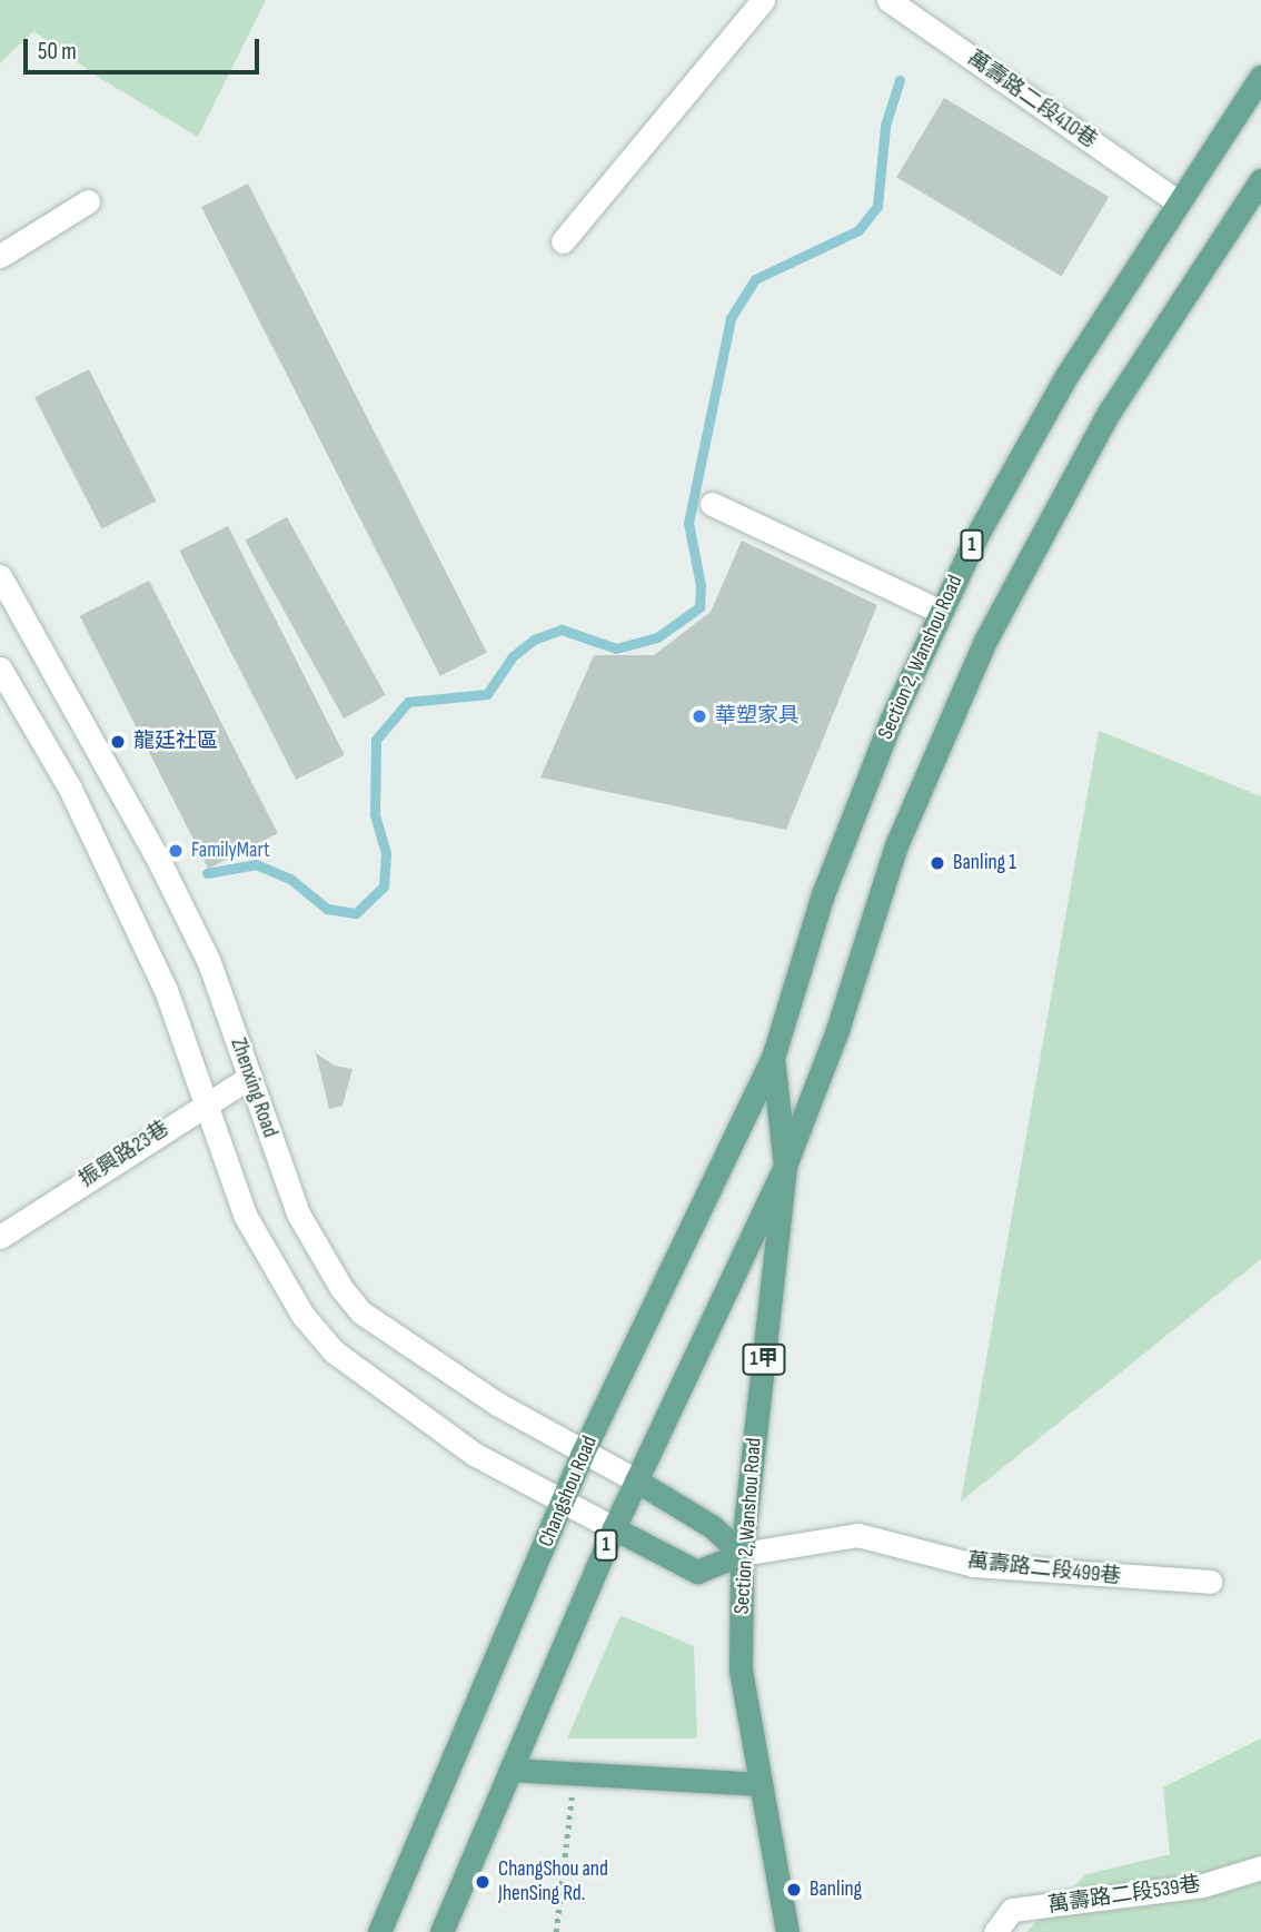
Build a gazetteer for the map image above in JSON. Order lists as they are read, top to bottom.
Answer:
{
  "streets": {
    "main road": [
      "1",
      "Section 2, Wanshou Road",
      "1甲",
      "Changshou Road"
    ],
    "street": [
      "萬壽路二段410巷",
      "Zhenxing Road",
      "振興路23巷",
      "萬壽路二段499巷",
      "萬壽路二段539巷"
    ]
  },
  "crossings": [
    ["萬壽路二段410巷", "Section 2, Wanshou Road"],
    ["1", "Section 2, Wanshou Road"],
    ["1", "Zhenxing Road"],
    ["Section 2, Wanshou Road", "Changshou Road"],
    ["Section 2, Wanshou Road", "萬壽路二段499巷"],
    ["Zhenxing Road", "振興路23巷"],
    ["Zhenxing Road", "Changshou Road"]
  ],
  "places": [
    "華塑家具",
    "龍廷社區",
    "FamilyMart",
    "Banling 1",
    "ChangShou and JhenSing Rd.",
    "Banling"
  ],
  "scale_bar": "50 m"
}
